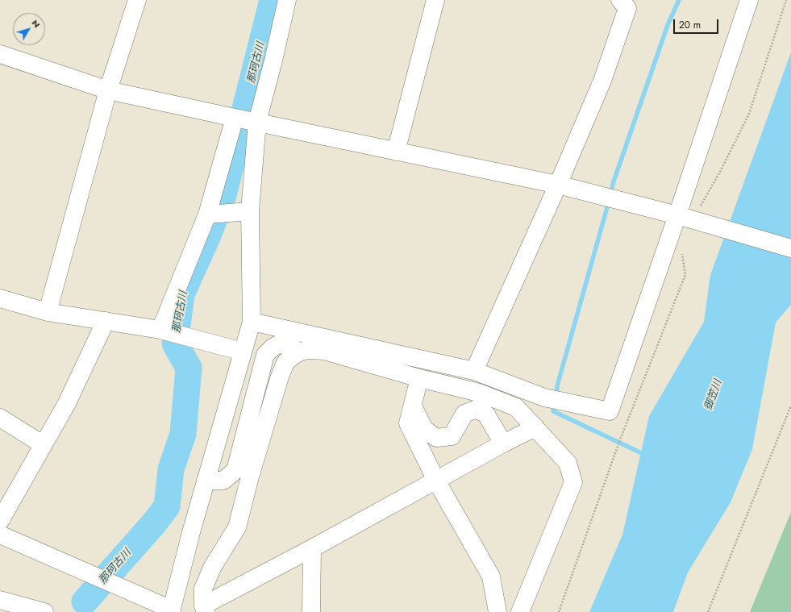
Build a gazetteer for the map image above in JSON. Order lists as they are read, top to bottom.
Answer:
{
  "water": ["那珂古川", "御笠川"],
  "scale_bar": "20 m",
  "north": "top right"
}
